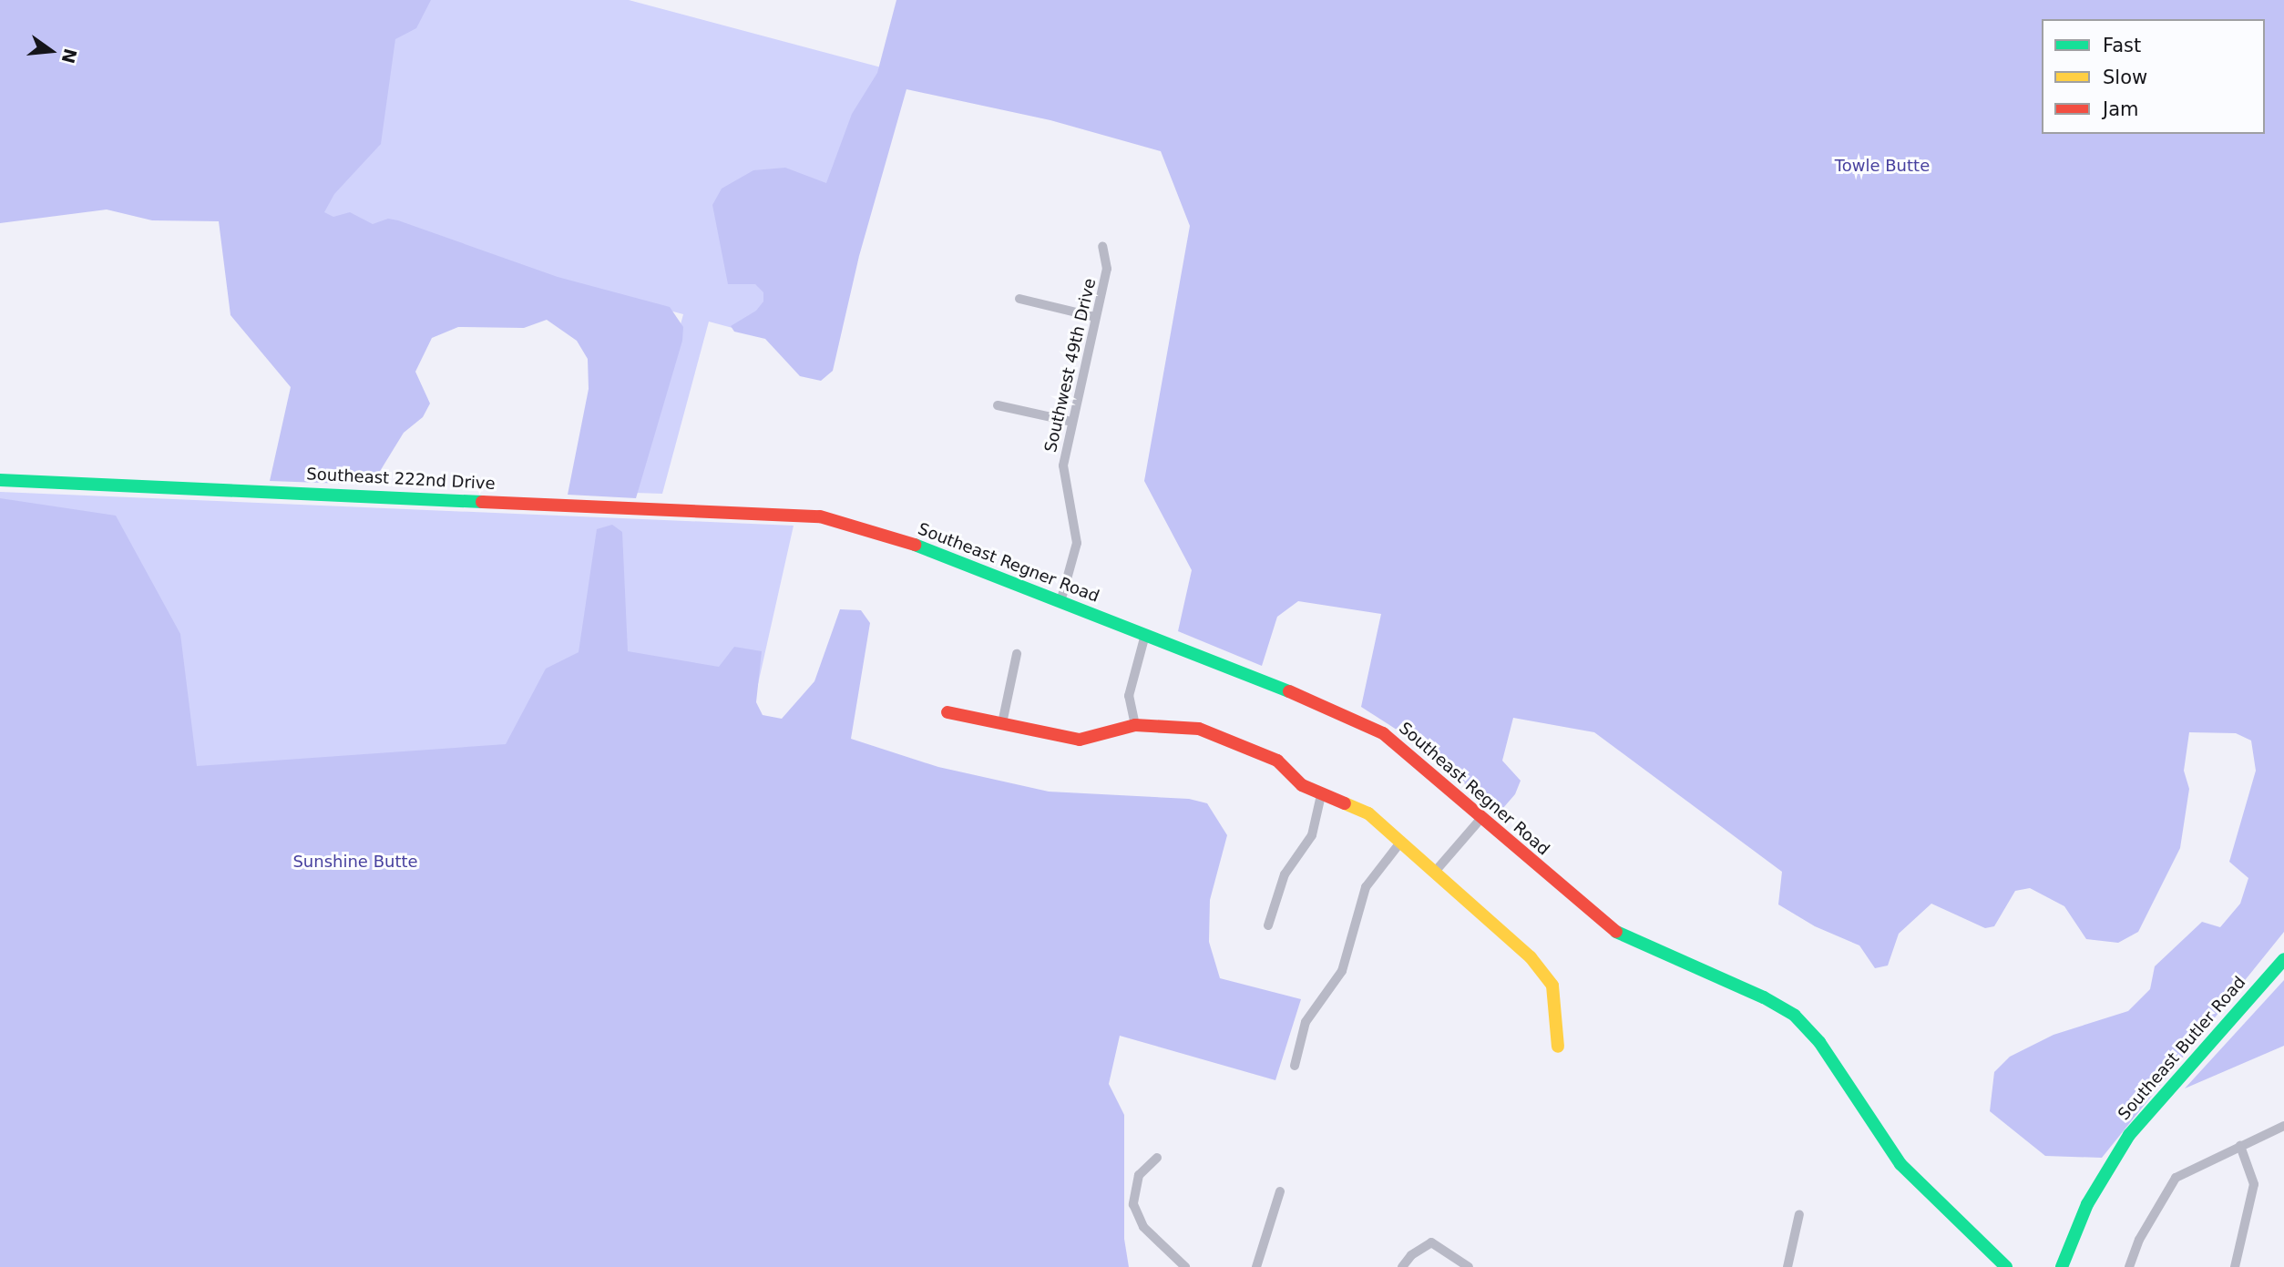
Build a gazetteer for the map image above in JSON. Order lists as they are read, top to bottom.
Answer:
{
  "streets": {
    "main road": ["Southeast 222nd Drive", "Southeast Regner Road", "Southeast Butler Road"],
    "street": ["Southwest 49th Drive"]
  },
  "crossings": [
    ["Southwest 49th Drive", "Southeast Regner Road"],
    ["Southeast 222nd Drive", "Southeast Regner Road"]
  ],
  "parks": ["Towle Butte", "Sunshine Butte"],
  "legend": ["Fast", "Slow", "Jam"],
  "north": "right"
}
